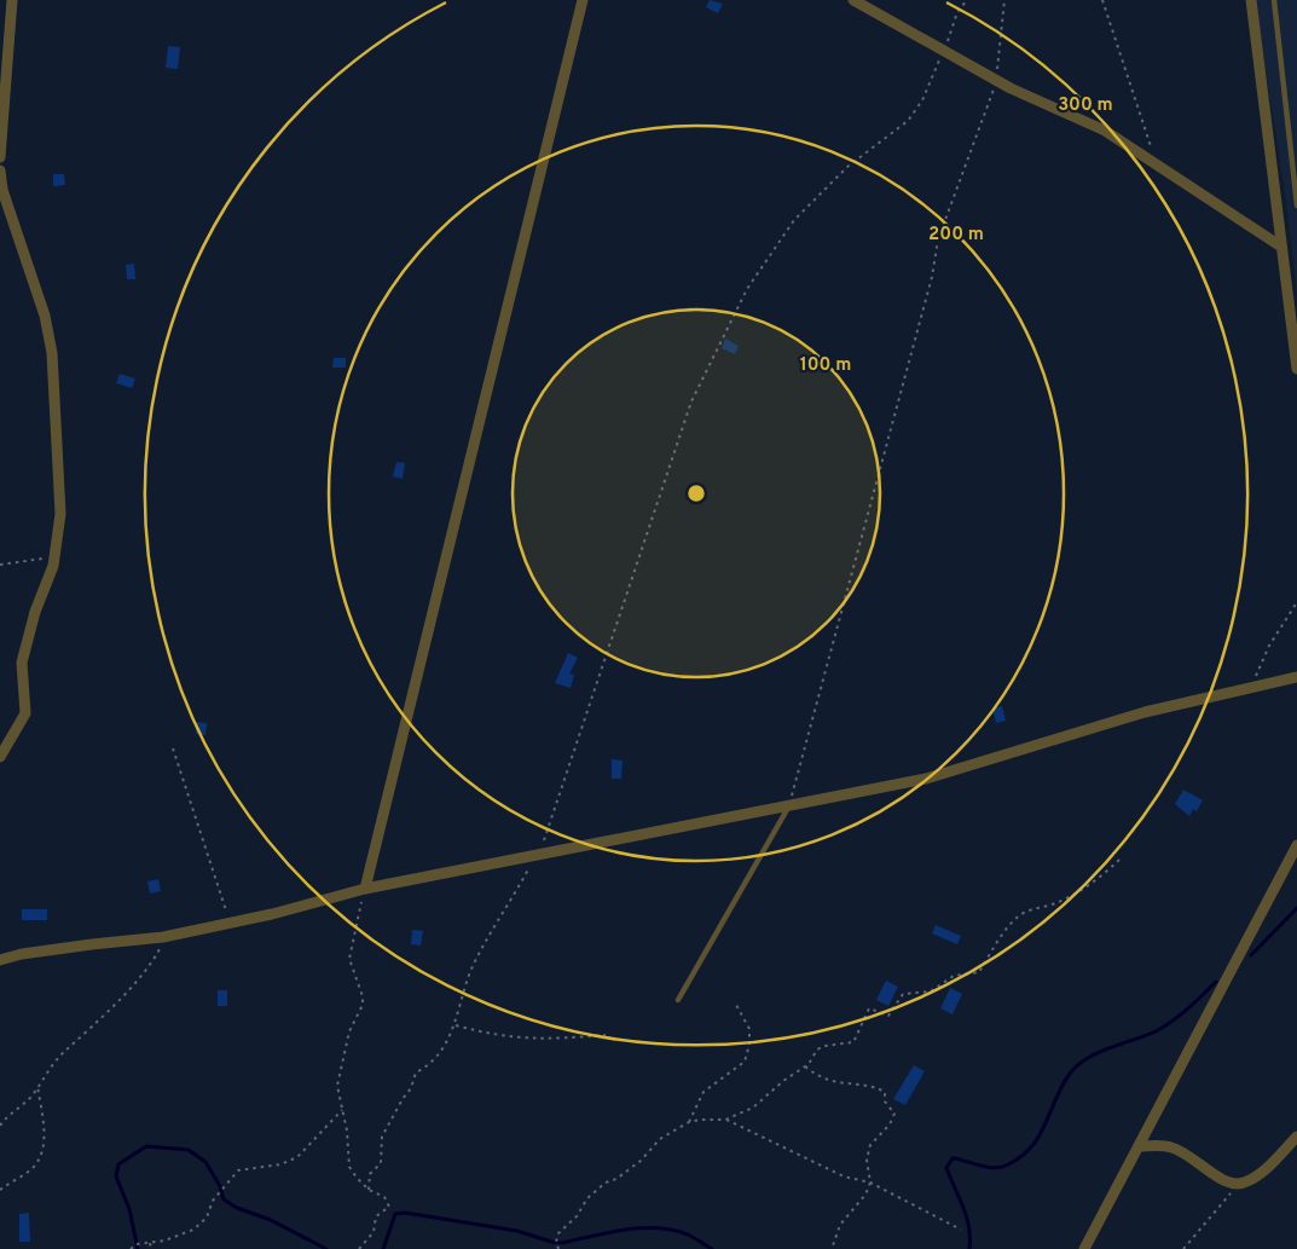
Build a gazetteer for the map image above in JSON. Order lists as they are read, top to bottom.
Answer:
{
  "rings": ["300 m", "200 m", "100 m"]
}
